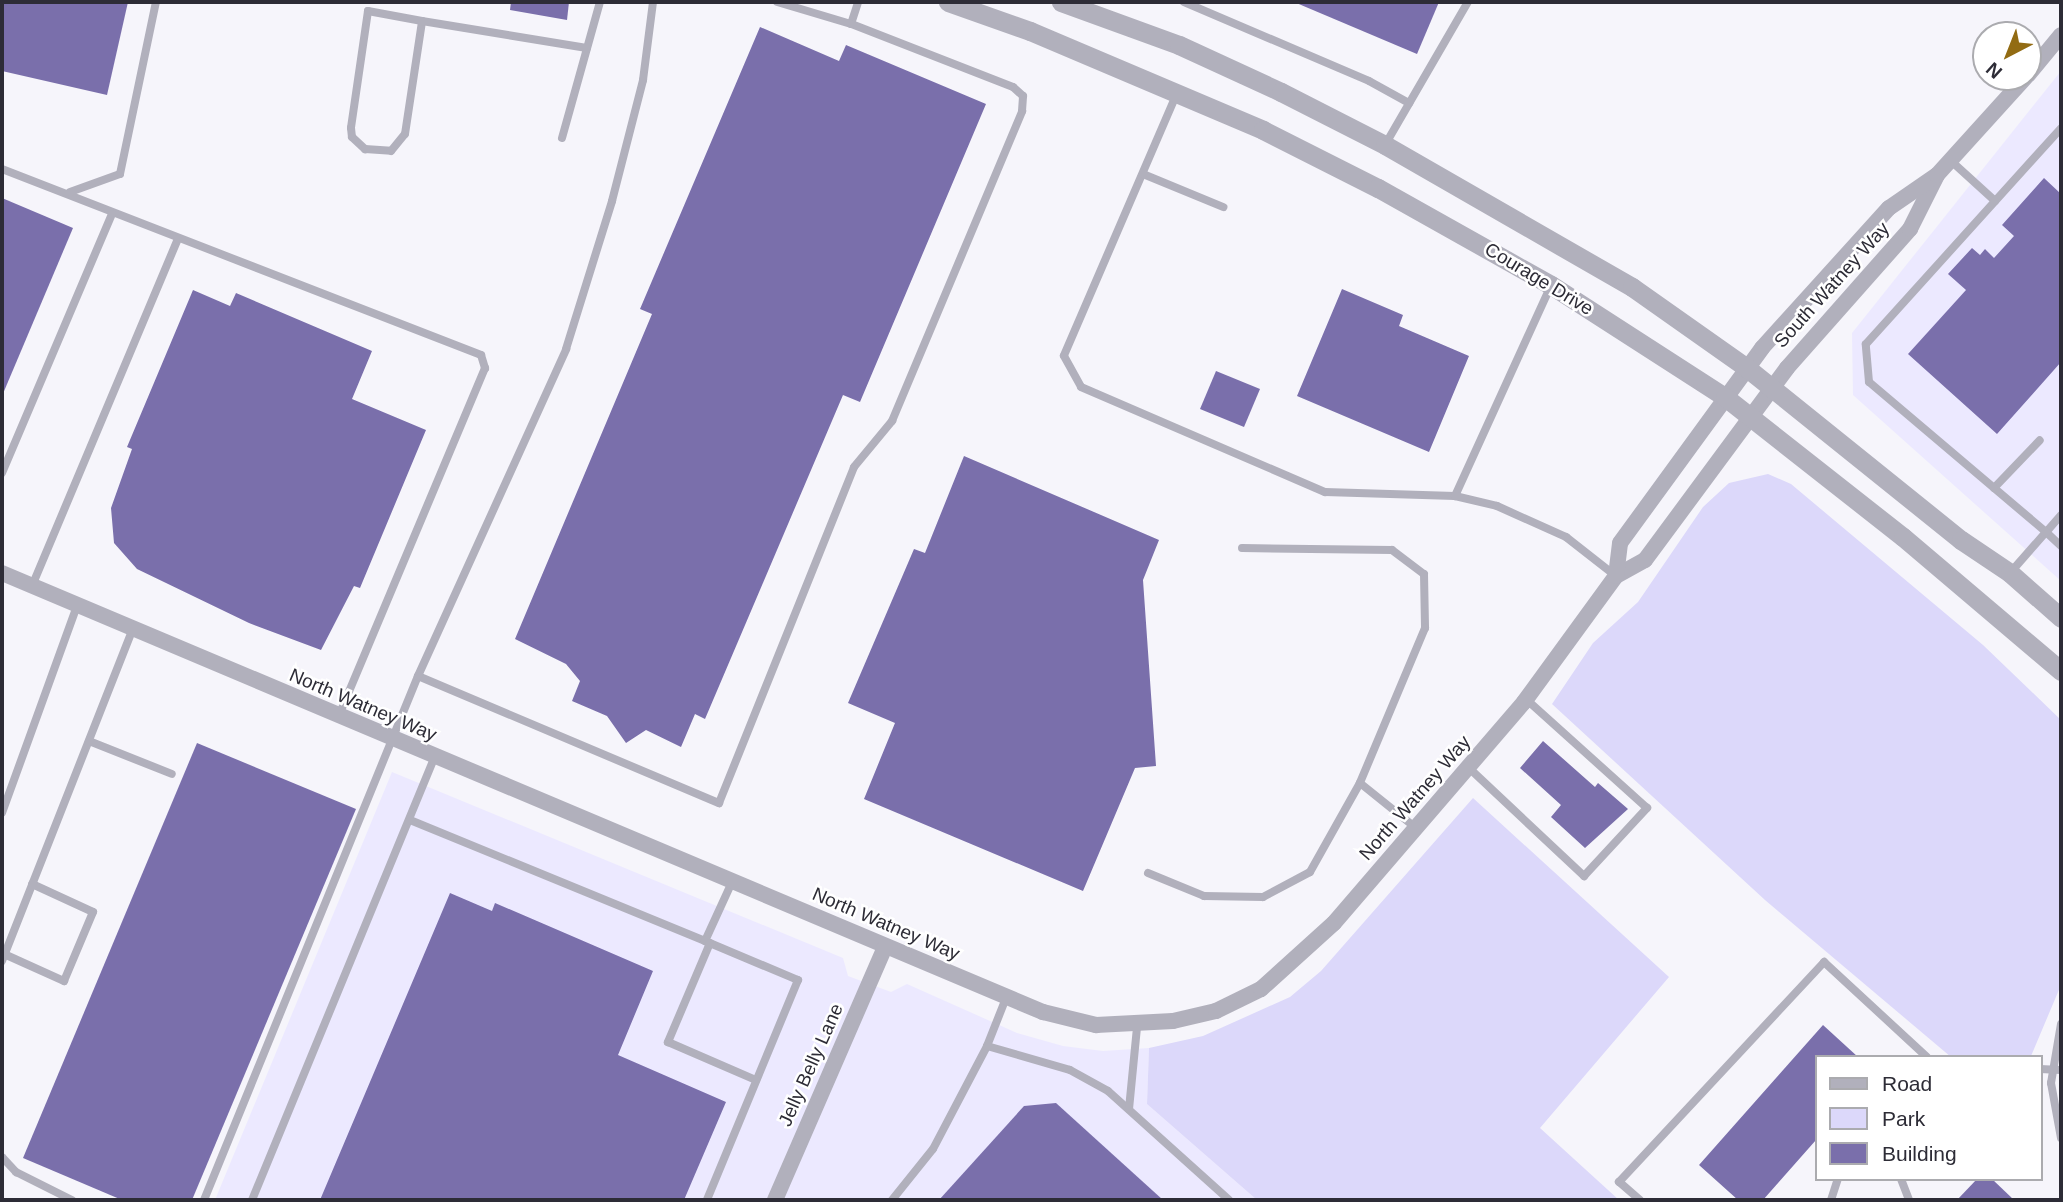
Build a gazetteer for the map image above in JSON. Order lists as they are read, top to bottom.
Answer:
{
  "streets": {
    "street": [
      "Courage Drive",
      "South Watney Way",
      "North Watney Way",
      "Jelly Belly Lane"
    ]
  },
  "crossings": [
    ["Courage Drive", "South Watney Way"],
    ["Courage Drive", "North Watney Way"],
    ["South Watney Way", "North Watney Way"],
    ["North Watney Way", "Jelly Belly Lane"]
  ],
  "legend": ["Road", "Park", "Building"],
  "north": "bottom left"
}
